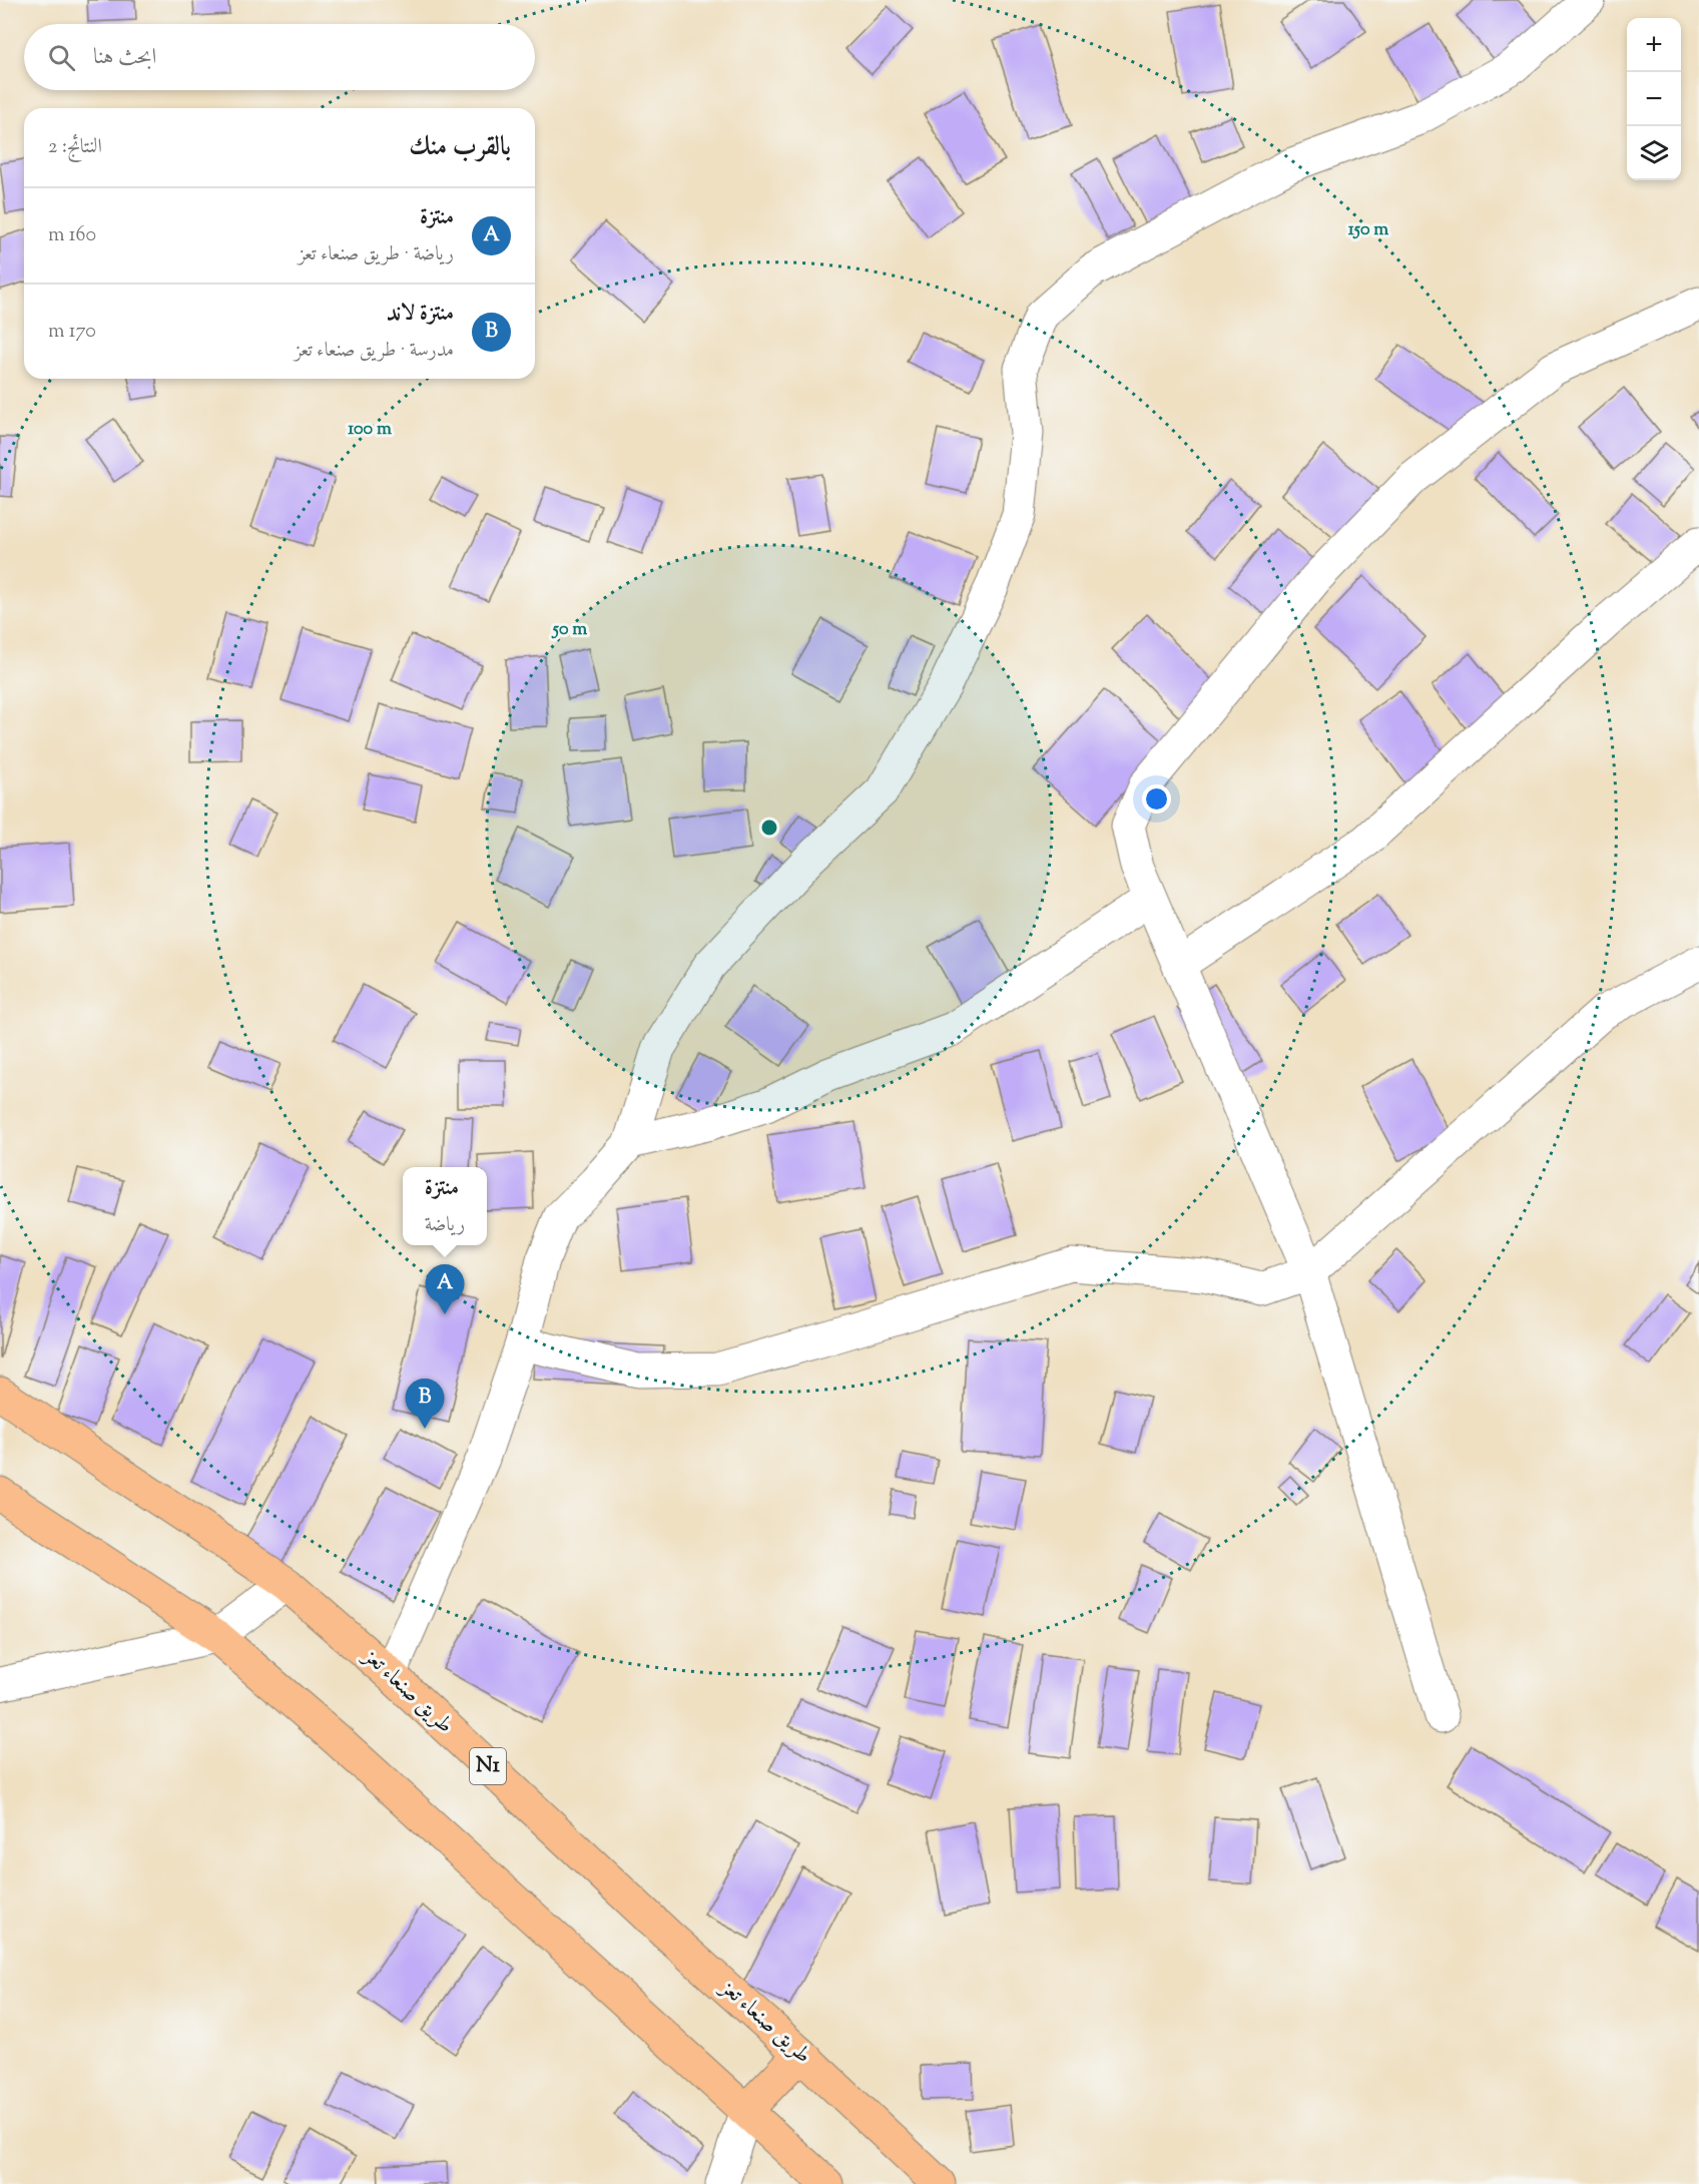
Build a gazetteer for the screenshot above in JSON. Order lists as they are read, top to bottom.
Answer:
{
  "streets": {
    "highway": ["طريق صنعاء تعز", "N1"]
  },
  "page": {
    "map_buttons": ["+", "−"],
    "search": "ابحث هنا",
    "heading": ["بالقرب منك", "النتائج: 2"],
    "list": [
      {
        "mark": "A",
        "name": "منتزة",
        "note": "رياضة · طريق صنعاء تعز",
        "value": "160 m"
      },
      {
        "mark": "B",
        "name": "منتزة لاند",
        "note": "مدرسة · طريق صنعاء تعز",
        "value": "170 m"
      }
    ],
    "popup": ["منتزة", "رياضة"],
    "pins": ["A", "B"]
  },
  "rings": ["150 m", "100 m", "50 m"]
}
